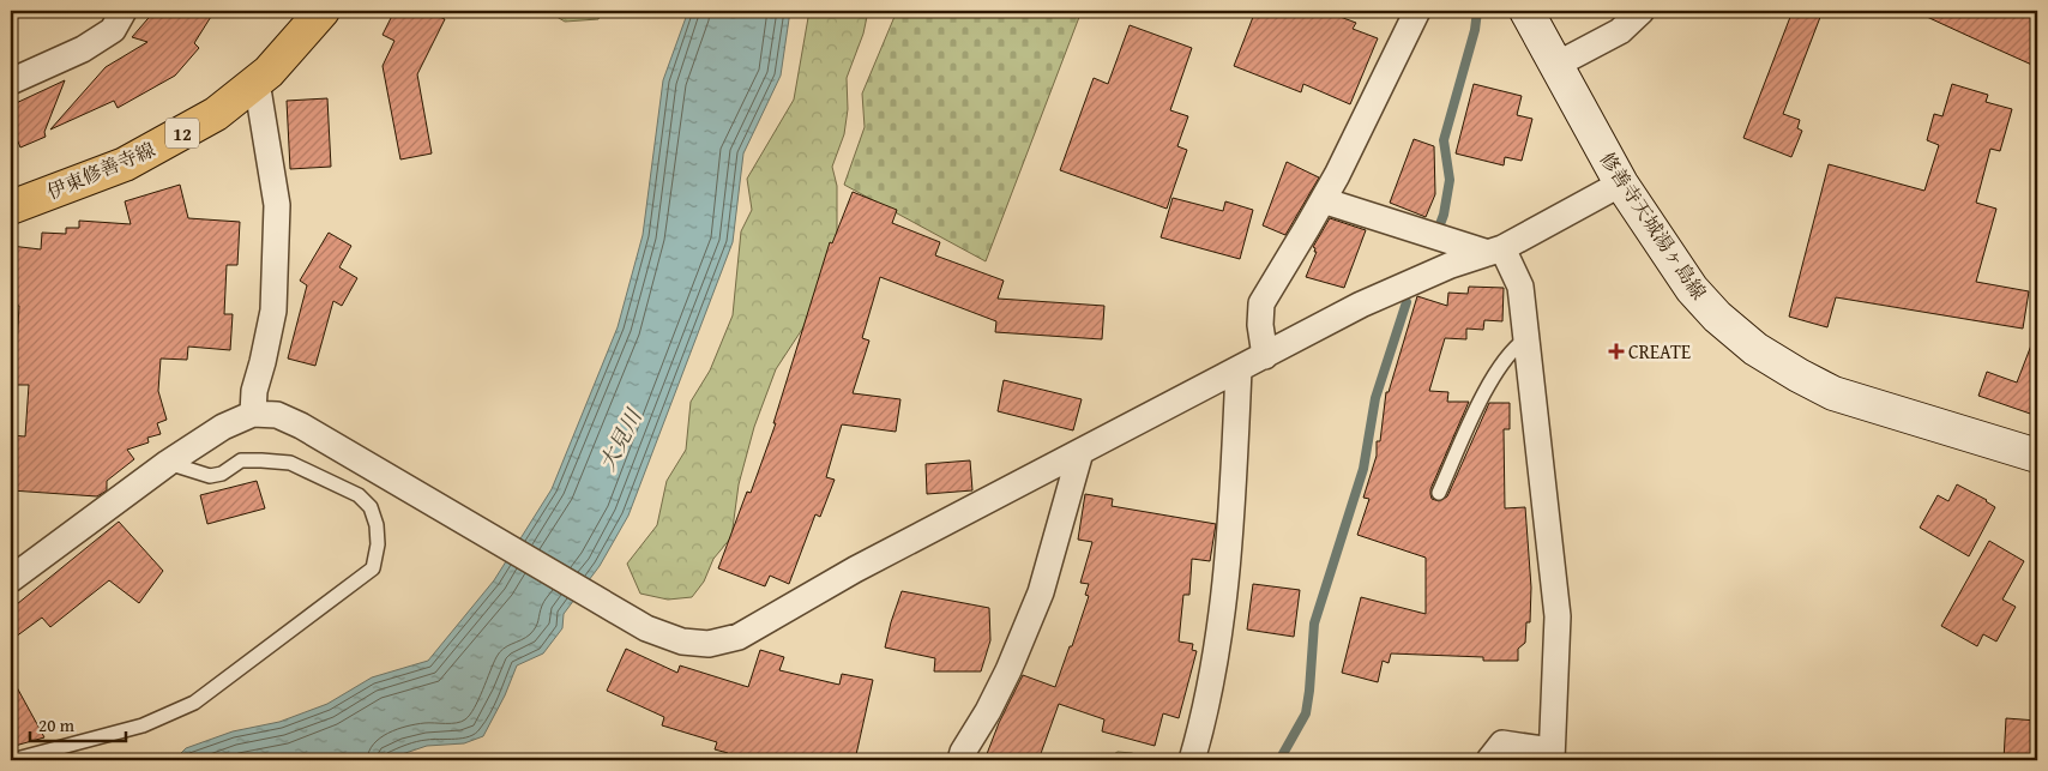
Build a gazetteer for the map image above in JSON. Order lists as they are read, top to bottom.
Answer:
{
  "streets": {
    "main road": ["12", "伊東修善寺線", "修善寺天城湯ヶ島線"]
  },
  "water": ["大見川"],
  "places": {
    "health": ["CREATE"]
  },
  "scale_bar": "20 m"
}
